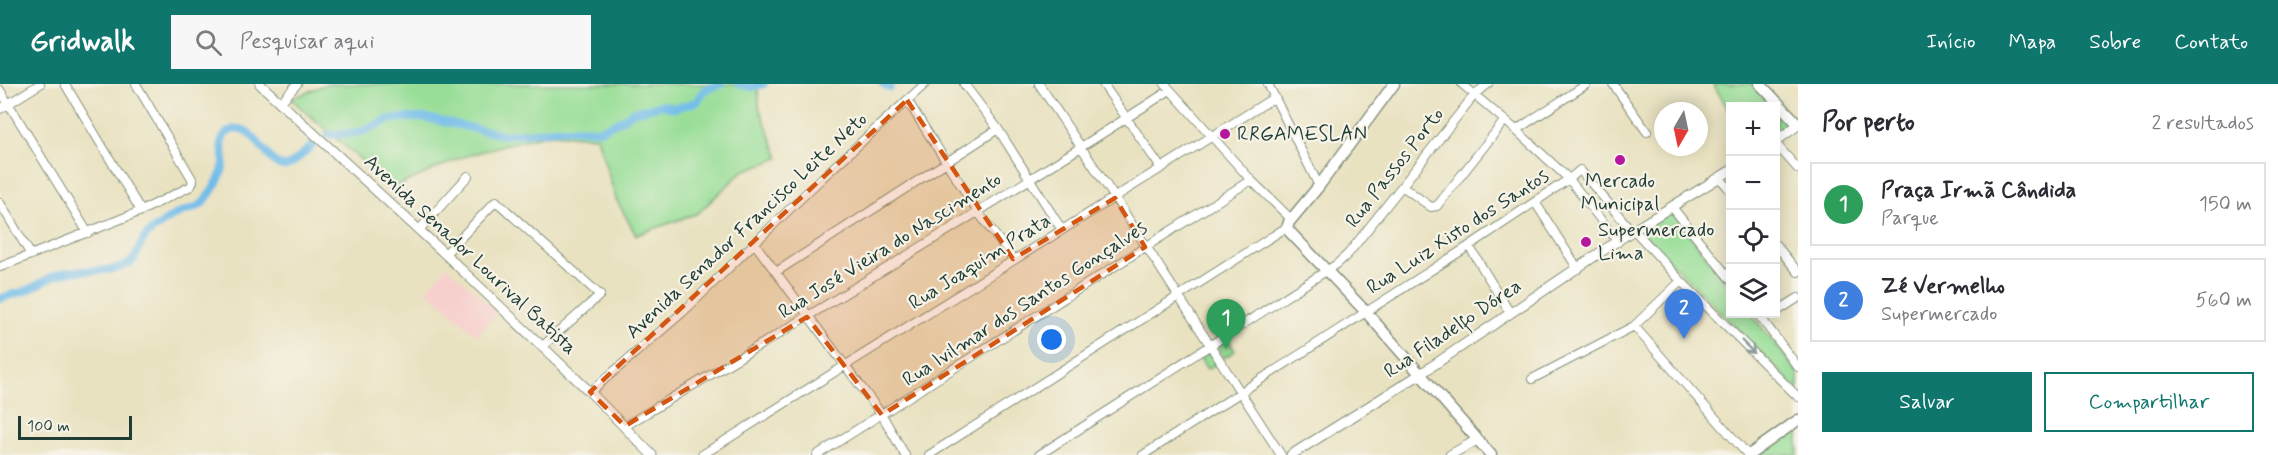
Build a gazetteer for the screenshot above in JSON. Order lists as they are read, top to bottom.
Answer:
{
  "streets": {
    "street": [
      "Rua Passos Porto",
      "Avenida Senador Francisco Leite Neto",
      "Rua Luiz Xisto dos Santos",
      "Rua José Vieira do Nascimento",
      "Avenida Senador Lourival Batista",
      "Rua Joaquim Prata",
      "Rua Ivilmar dos Santos Gonçalves",
      "Rua Filadelfo Dórea"
    ]
  },
  "crossings": [
    ["Avenida Senador Francisco Leite Neto", "Avenida Senador Lourival Batista"],
    ["Rua José Vieira do Nascimento", "Avenida Senador Lourival Batista"]
  ],
  "places": ["RRGAMESLAN", "Mercado Municipal", "Supermercado Lima"],
  "scale_bar": "100 m",
  "north": "bottom",
  "page": {
    "header": "Gridwalk",
    "search": "Pesquisar aqui",
    "nav": [
      "Início",
      "Mapa",
      "Sobre",
      "Contato"
    ],
    "heading": ["Por perto", "2 resultados"],
    "map_buttons": ["+", "−"],
    "list": [
      {
        "mark": "1",
        "name": "Praça Irmã Cândida",
        "note": "Parque",
        "value": "150 m"
      },
      {
        "mark": "2",
        "name": "Zé Vermelho",
        "note": "Supermercado",
        "value": "560 m"
      }
    ],
    "pins": ["2", "1"],
    "buttons": ["Salvar", "Compartilhar"],
    "scale": "100 m"
  }
}
